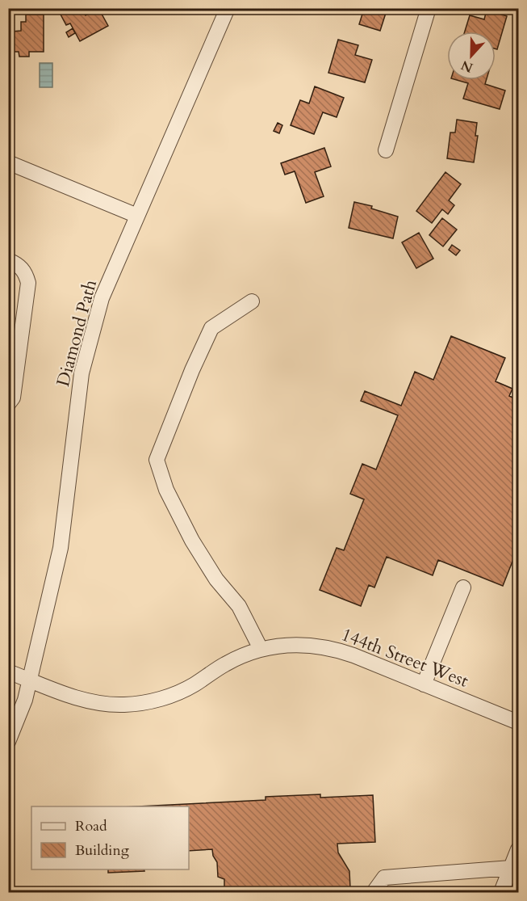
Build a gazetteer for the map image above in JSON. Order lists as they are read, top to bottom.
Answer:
{
  "streets": {
    "street": ["Diamond Path", "144th Street West"]
  },
  "crossings": [
    ["Diamond Path", "144th Street West"]
  ],
  "legend": ["Road", "Building"],
  "north": "bottom"
}
